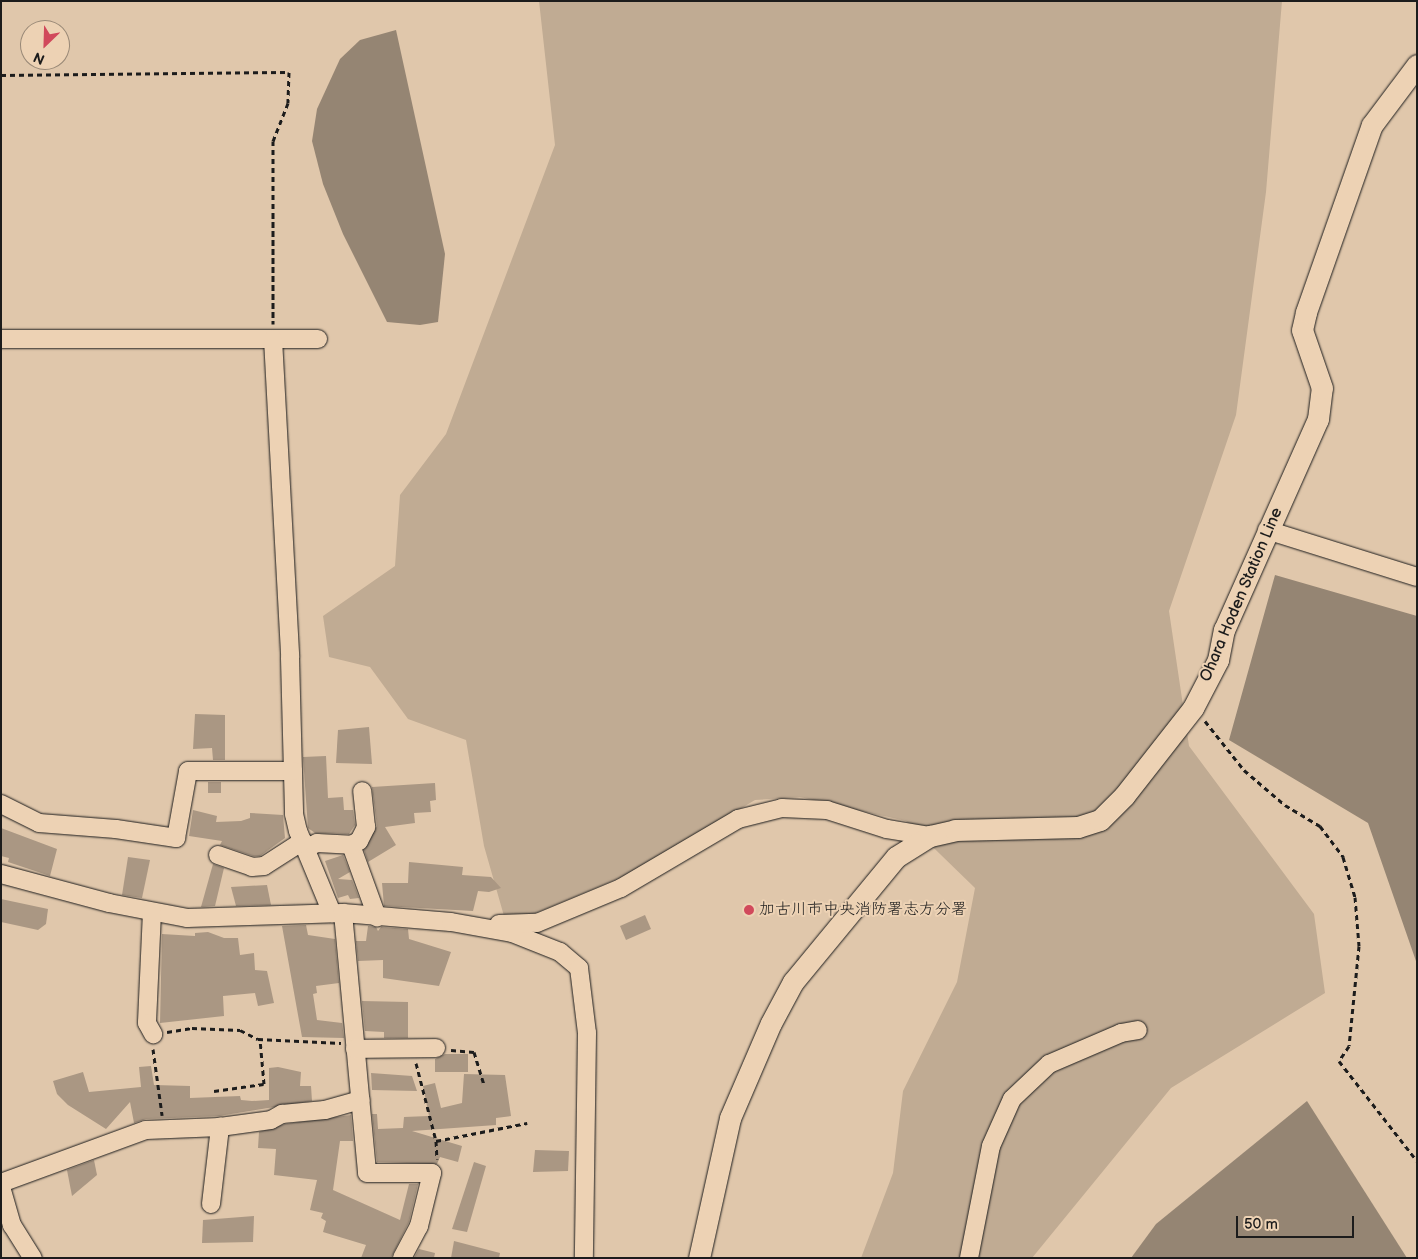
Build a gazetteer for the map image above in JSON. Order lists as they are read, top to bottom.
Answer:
{
  "streets": {
    "main road": ["Ohara Hoden Station Line"]
  },
  "places": ["加古川市中央消防署志方分署"],
  "scale_bar": "50 m",
  "north": "bottom left"
}
